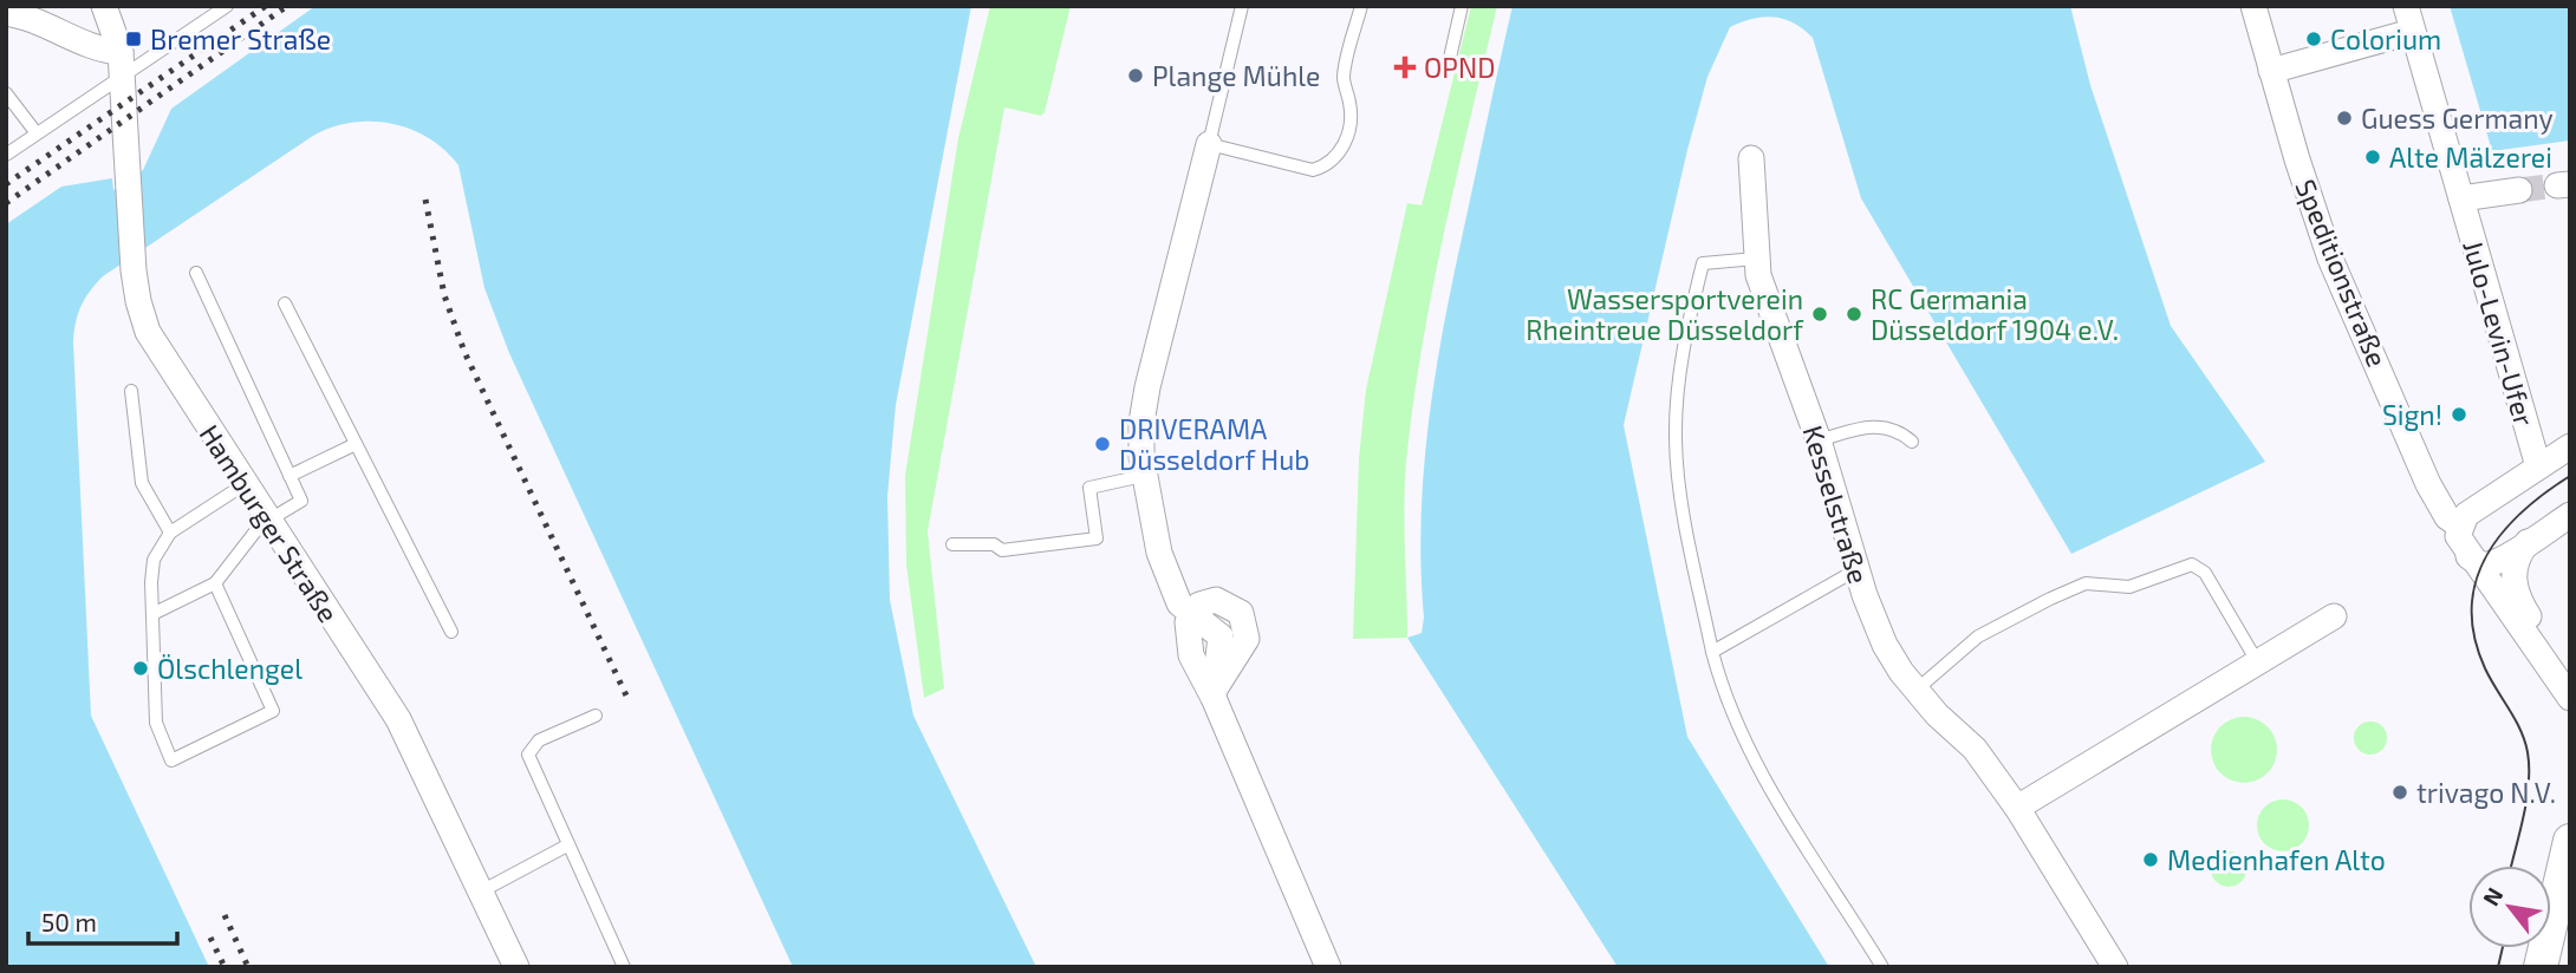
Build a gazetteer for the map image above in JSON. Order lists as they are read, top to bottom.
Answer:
{
  "streets": {
    "street": [
      "Speditionstraße",
      "Julo-Levin-Ufer",
      "Kesselstraße",
      "Hamburger Straße"
    ]
  },
  "places": {
    "transit": ["Bremer Straße"],
    "other": [
      "Colorium",
      "Plange Mühle",
      "Guess Germany",
      "Alte Mälzerei",
      "Wassersportverein Rheintreue Düsseldorf",
      "RC Germania Düsseldorf 1904 e.V.",
      "Sign!",
      "DRIVERAMA Düsseldorf Hub",
      "Ölschlengel",
      "trivago N.V.",
      "Medienhafen Alto"
    ],
    "health": ["OPND"]
  },
  "scale_bar": "50 m",
  "north": "top left"
}
